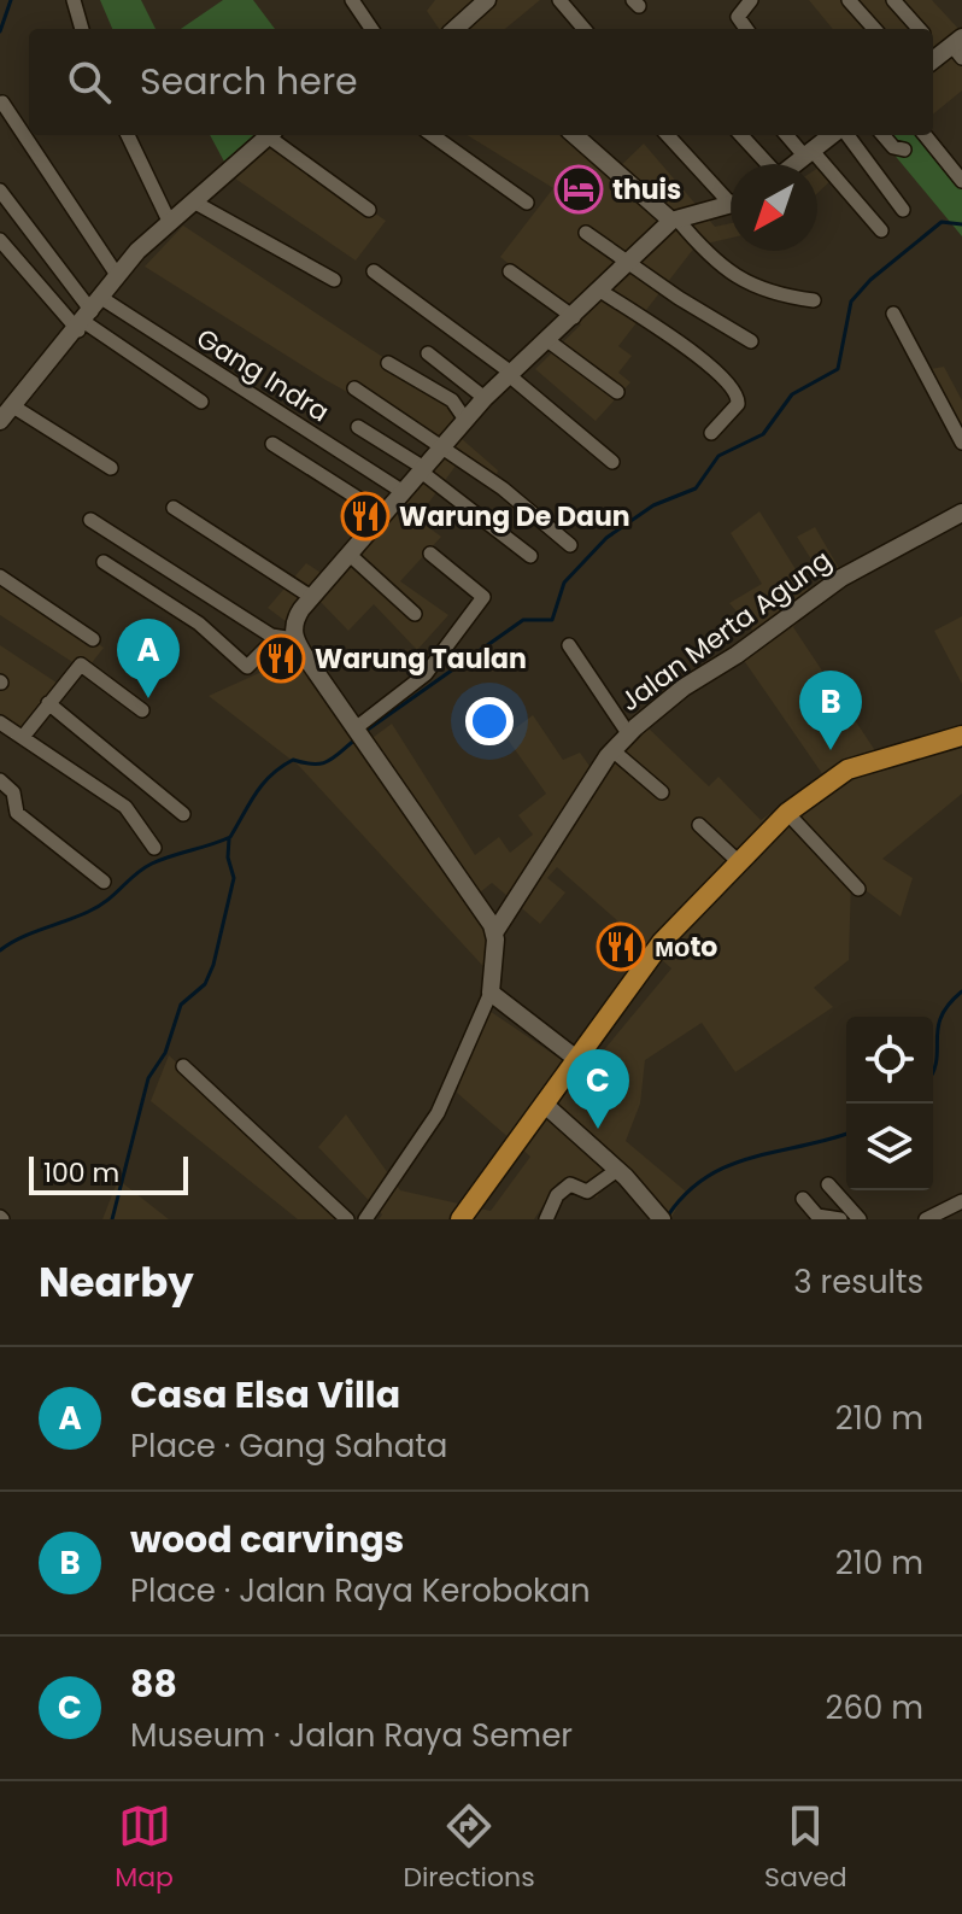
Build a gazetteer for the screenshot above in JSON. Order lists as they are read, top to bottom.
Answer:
{
  "streets": {
    "street": ["Gang Indra", "Jalan Merta Agung"]
  },
  "places": {
    "hotel": ["thuis"],
    "restaurant": ["Warung De Daun", "Warung Taulan", "моto"]
  },
  "scale_bar": "100 m",
  "north": "bottom left",
  "page": {
    "search": "Search here",
    "pins": ["A", "B", "C"],
    "scale": "100 m",
    "heading": ["Nearby", "3 results"],
    "list": [
      {
        "mark": "A",
        "name": "Casa Elsa Villa",
        "note": "Place · Gang Sahata",
        "value": "210 m"
      },
      {
        "mark": "B",
        "name": "wood carvings",
        "note": "Place · Jalan Raya Kerobokan",
        "value": "210 m"
      },
      {
        "mark": "C",
        "name": "88",
        "note": "Museum · Jalan Raya Semer",
        "value": "260 m"
      }
    ],
    "nav": ["Map", "Directions", "Saved"]
  }
}
